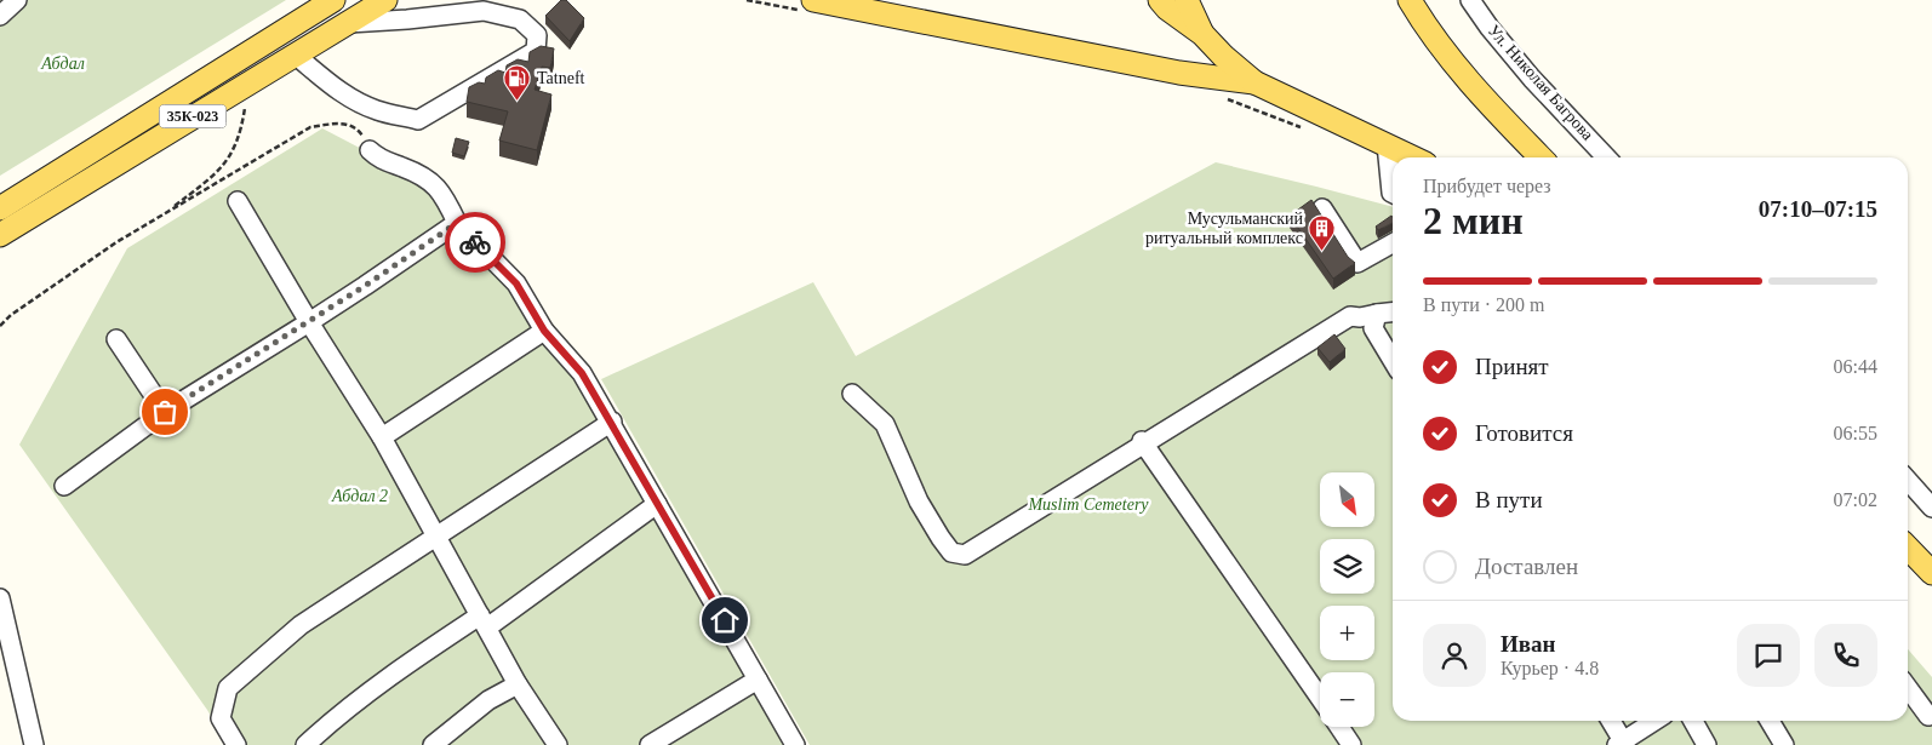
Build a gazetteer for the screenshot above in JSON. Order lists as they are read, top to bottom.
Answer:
{
  "streets": {
    "main road": ["35К-023"],
    "street": ["Ул. Николая Багрова"]
  },
  "parks": ["Абдал", "Абдал 2", "Muslim Cemetery"],
  "places": {
    "fuel station": ["Tatneft"],
    "building": ["Мусульманский ритуальный комплекс"]
  },
  "north": "bottom right",
  "page": {
    "heading": ["2 мин", "Прибудет через", "07:10–07:15"],
    "panel": ["Иван", "Курьер · 4.8"],
    "bar": "В пути · 200 m",
    "list": [
      ["Принят", "06:44"],
      ["Готовится", "06:55"],
      ["В пути", "07:02"],
      "Доставлен"
    ],
    "map_buttons": ["+", "−"]
  }
}
